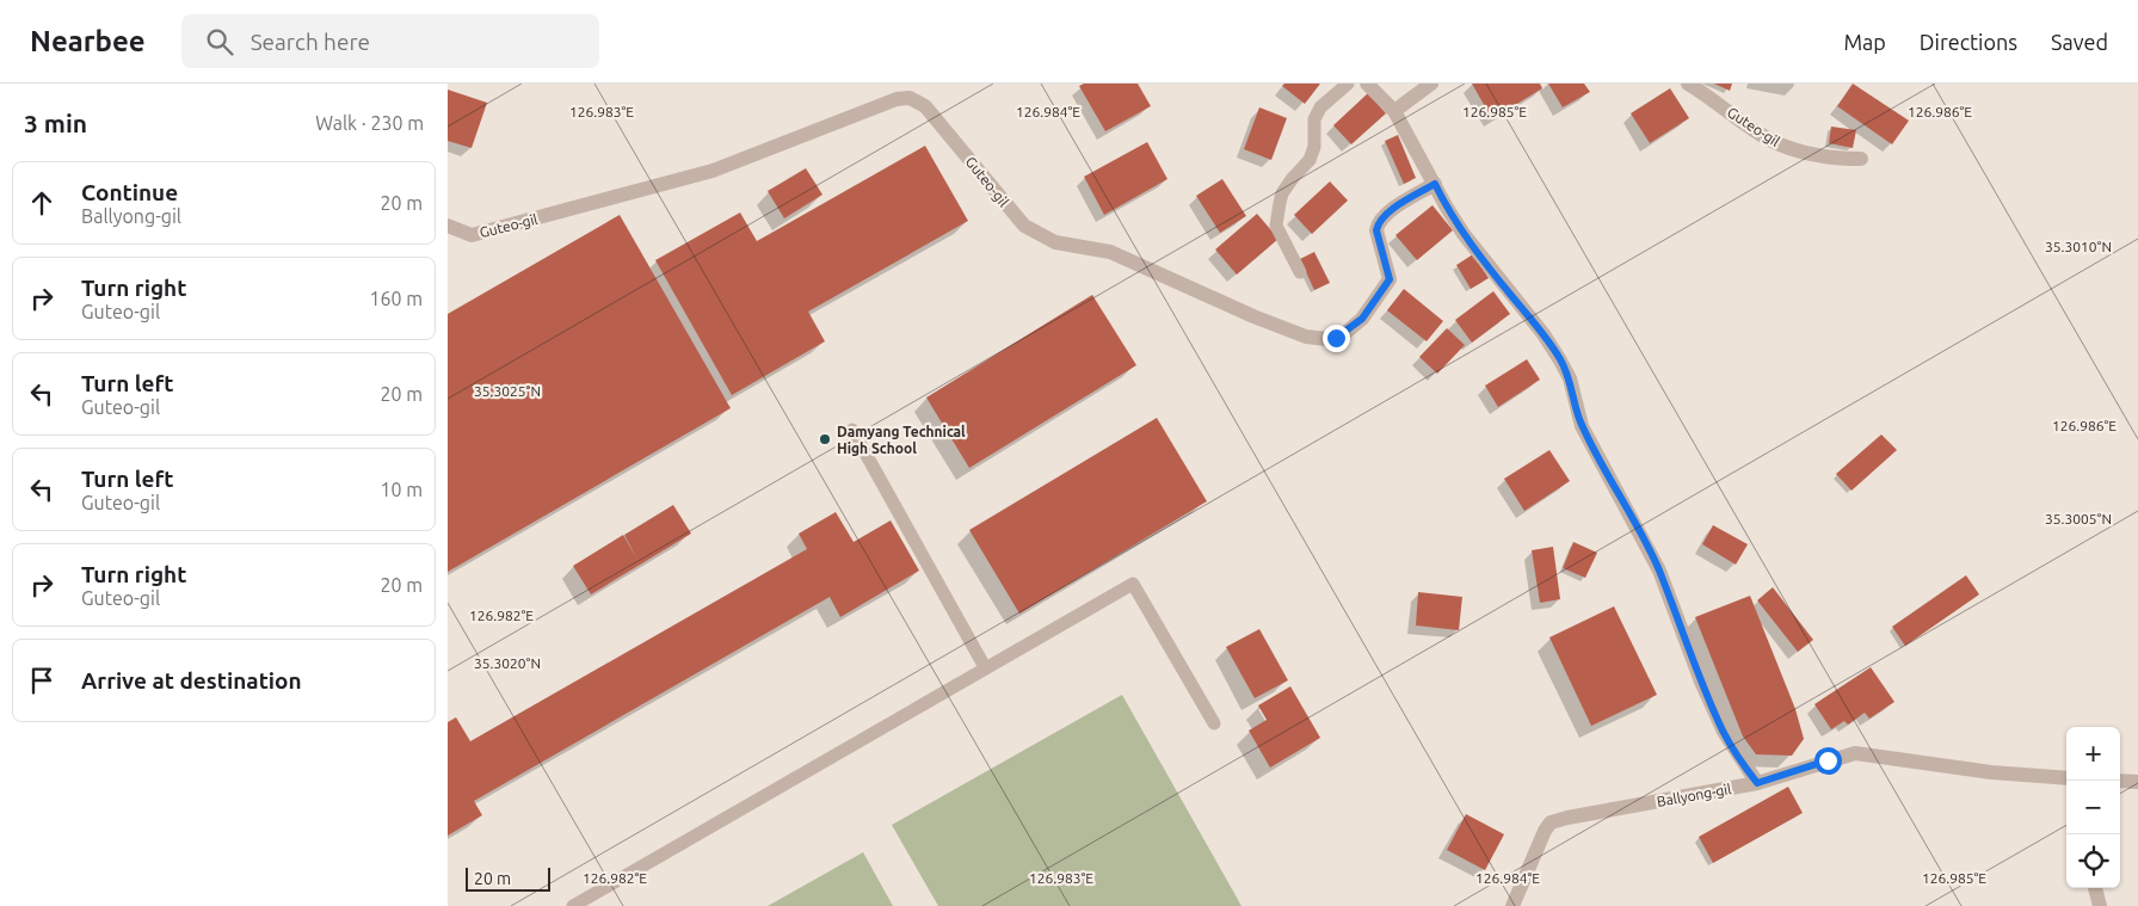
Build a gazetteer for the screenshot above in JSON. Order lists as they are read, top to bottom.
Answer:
{
  "streets": {
    "street": ["Guteo-gil", "Ballyong-gil"]
  },
  "places": ["Damyang Technical High School"],
  "scale_bar": "20 m",
  "page": {
    "header": "Nearbee",
    "search": "Search here",
    "nav": ["Map", "Directions", "Saved"],
    "heading": ["3 min", "Walk · 230 m"],
    "list": [
      ["Continue", "Ballyong-gil", "20 m"],
      ["Turn right", "Guteo-gil", "160 m"],
      ["Turn left", "Guteo-gil", "20 m"],
      ["Turn left", "Guteo-gil", "10 m"],
      ["Turn right", "Guteo-gil", "20 m"],
      "Arrive at destination"
    ],
    "map_buttons": ["+", "−"],
    "scale": "20 m"
  },
  "coordinates": [
    "126.983°E",
    "126.984°E",
    "126.985°E",
    "126.986°E",
    "35.3010°N",
    "35.3025°N",
    "35.3005°N",
    "126.982°E",
    "35.3020°N"
  ]
}
